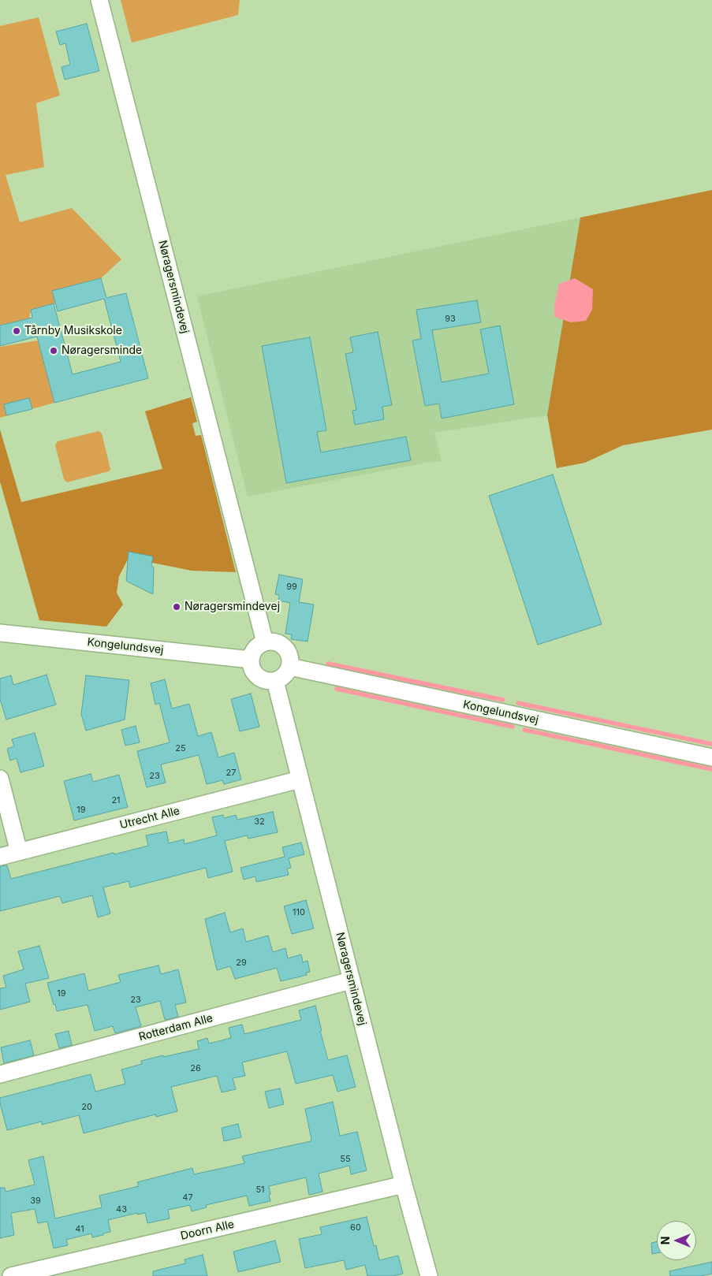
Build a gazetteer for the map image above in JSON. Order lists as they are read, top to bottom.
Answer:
{
  "streets": {
    "street": [
      "Nøragersmindevej",
      "Kongelundsvej",
      "Utrecht Alle",
      "Rotterdam Alle",
      "Doorn Alle"
    ]
  },
  "crossings": [
    ["Nøragersmindevej", "Kongelundsvej"],
    ["Nøragersmindevej", "Utrecht Alle"],
    ["Nøragersmindevej", "Rotterdam Alle"],
    ["Nøragersmindevej", "Doorn Alle"]
  ],
  "places": ["Tårnby Musikskole", "Nøragersminde", "Nøragersmindevej"],
  "house_numbers": [
    "93",
    "99",
    "25",
    "27",
    "23",
    "21",
    "19",
    "32",
    "110",
    "29",
    "19",
    "23",
    "26",
    "20",
    "55",
    "51",
    "47",
    "39",
    "43",
    "60",
    "41"
  ],
  "north": "left"
}
